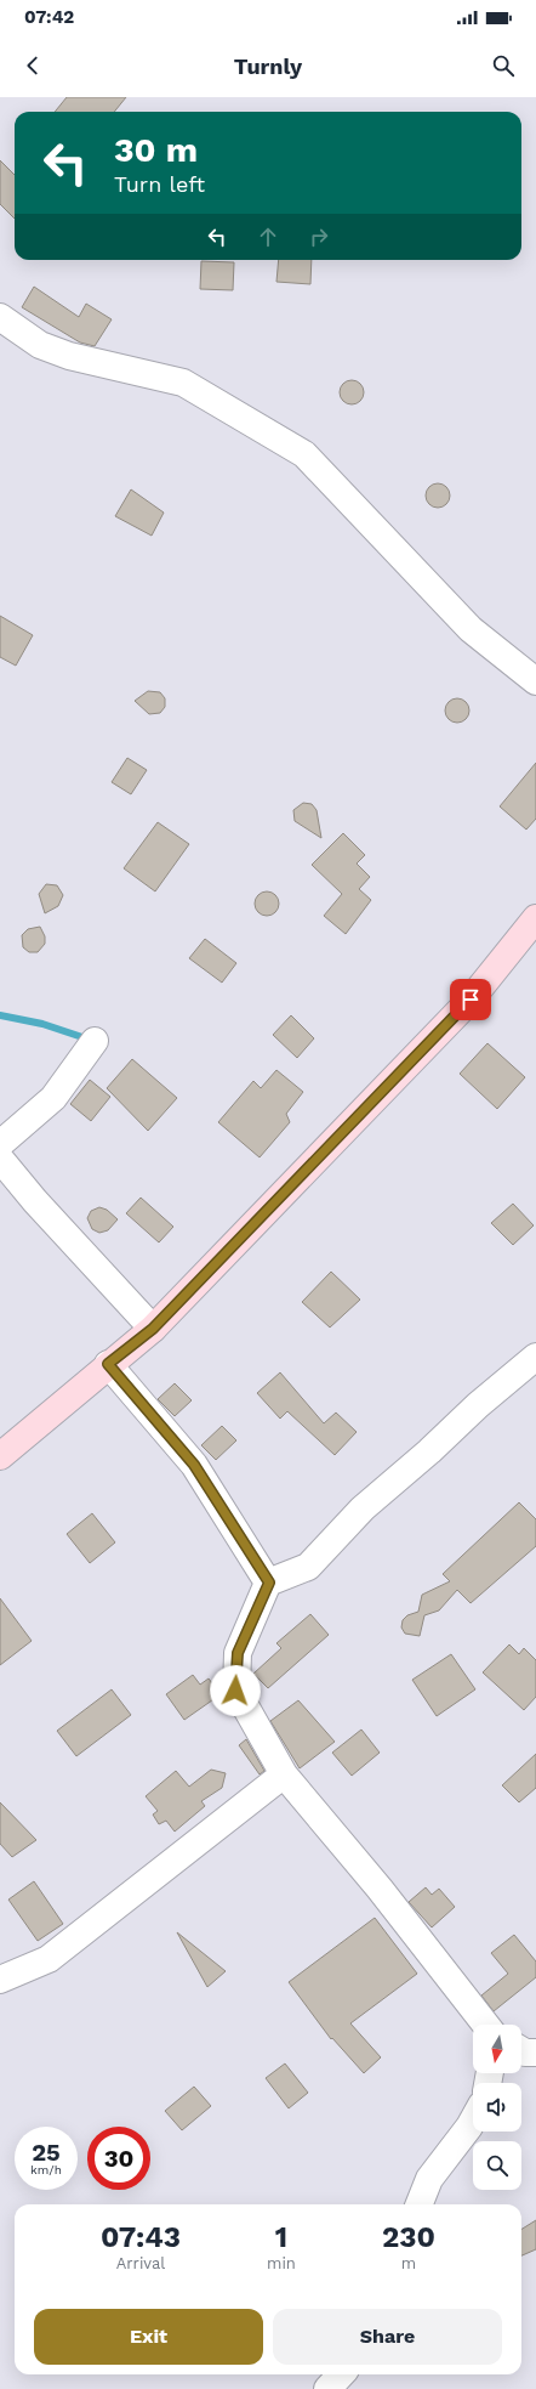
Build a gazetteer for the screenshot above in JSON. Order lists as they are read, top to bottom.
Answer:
{
  "north": "bottom",
  "page": {
    "status": "07:42",
    "header": "Turnly",
    "turn": ["30 m", "Turn left"],
    "speed": "25 km/h",
    "limit": "30",
    "eta": [
      "07:43",
      "Arrival",
      "1",
      "min",
      "230",
      "m"
    ],
    "buttons": ["Exit", "Share"]
  }
}
